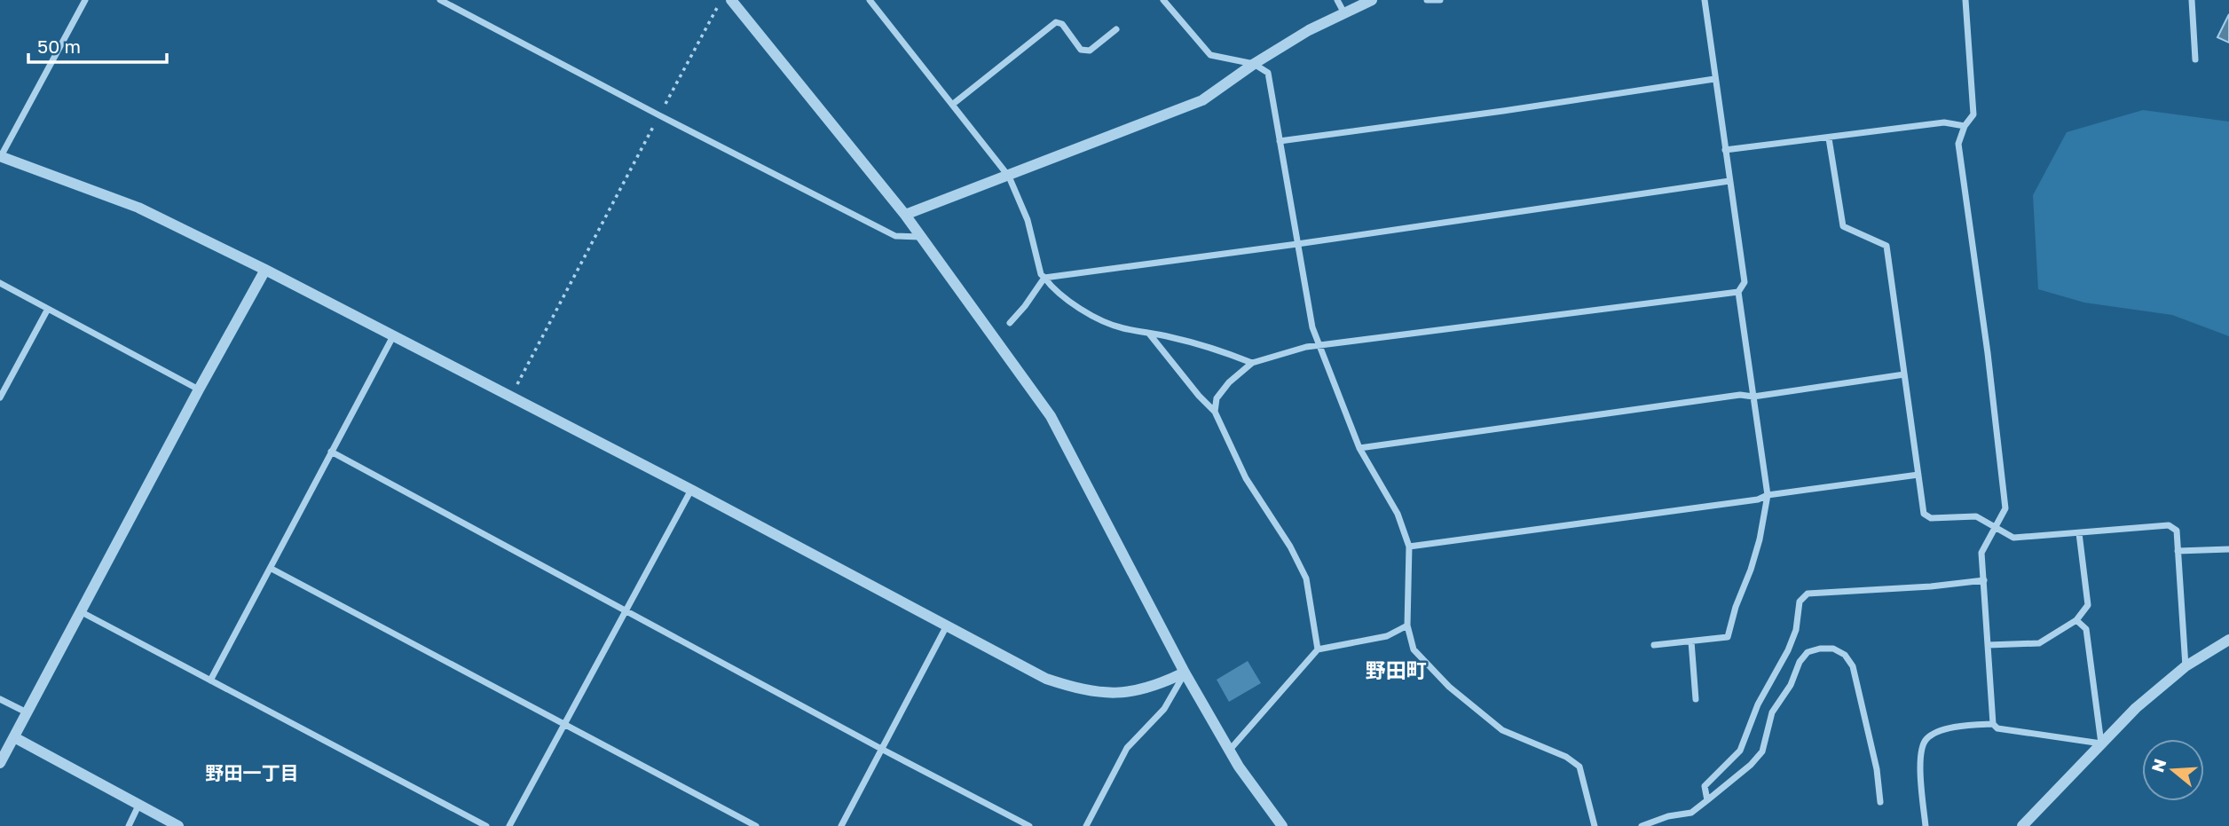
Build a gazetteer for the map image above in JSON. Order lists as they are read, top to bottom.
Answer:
{
  "districts": ["野田町", "野田一丁目"],
  "scale_bar": "50 m",
  "north": "left"
}
